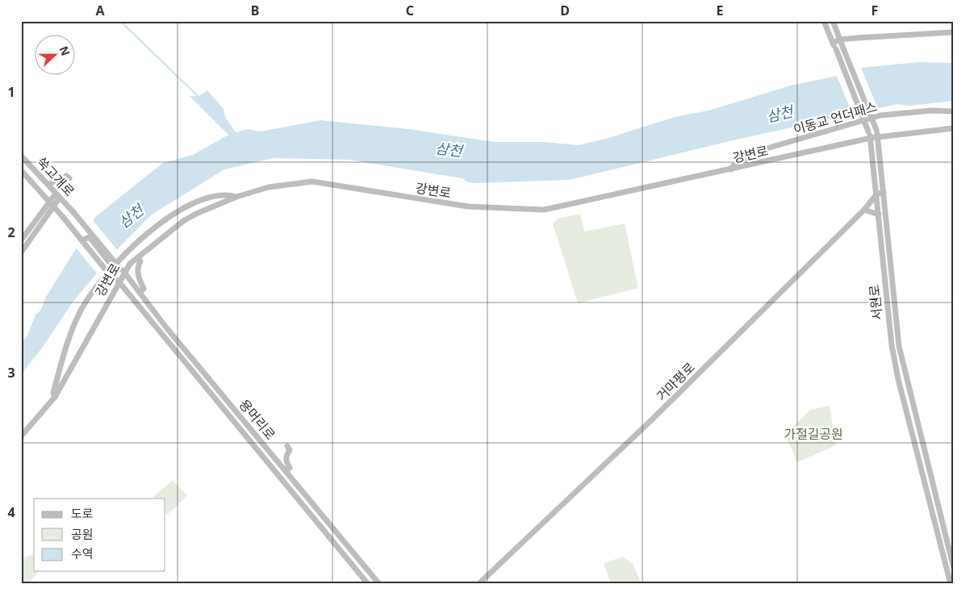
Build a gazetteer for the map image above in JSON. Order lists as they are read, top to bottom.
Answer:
{
  "streets": {
    "street": [
      "이동교 언더패스",
      "강변로",
      "쑥고개로",
      "서원로",
      "거마평로",
      "용머리로"
    ]
  },
  "crossings": [
    ["이동교 언더패스", "강변로"],
    ["강변로", "쑥고개로"],
    ["강변로", "서원로"],
    ["강변로", "용머리로"],
    ["쑥고개로", "용머리로"],
    ["서원로", "거마평로"]
  ],
  "water": ["삼천"],
  "parks": ["가절길공원"],
  "legend": ["도로", "공원", "수역"],
  "north": "right",
  "grid": {
    "columns": [
      "A",
      "B",
      "C",
      "D",
      "E",
      "F"
    ],
    "rows": [
      "1",
      "2",
      "3",
      "4"
    ]
  }
}
